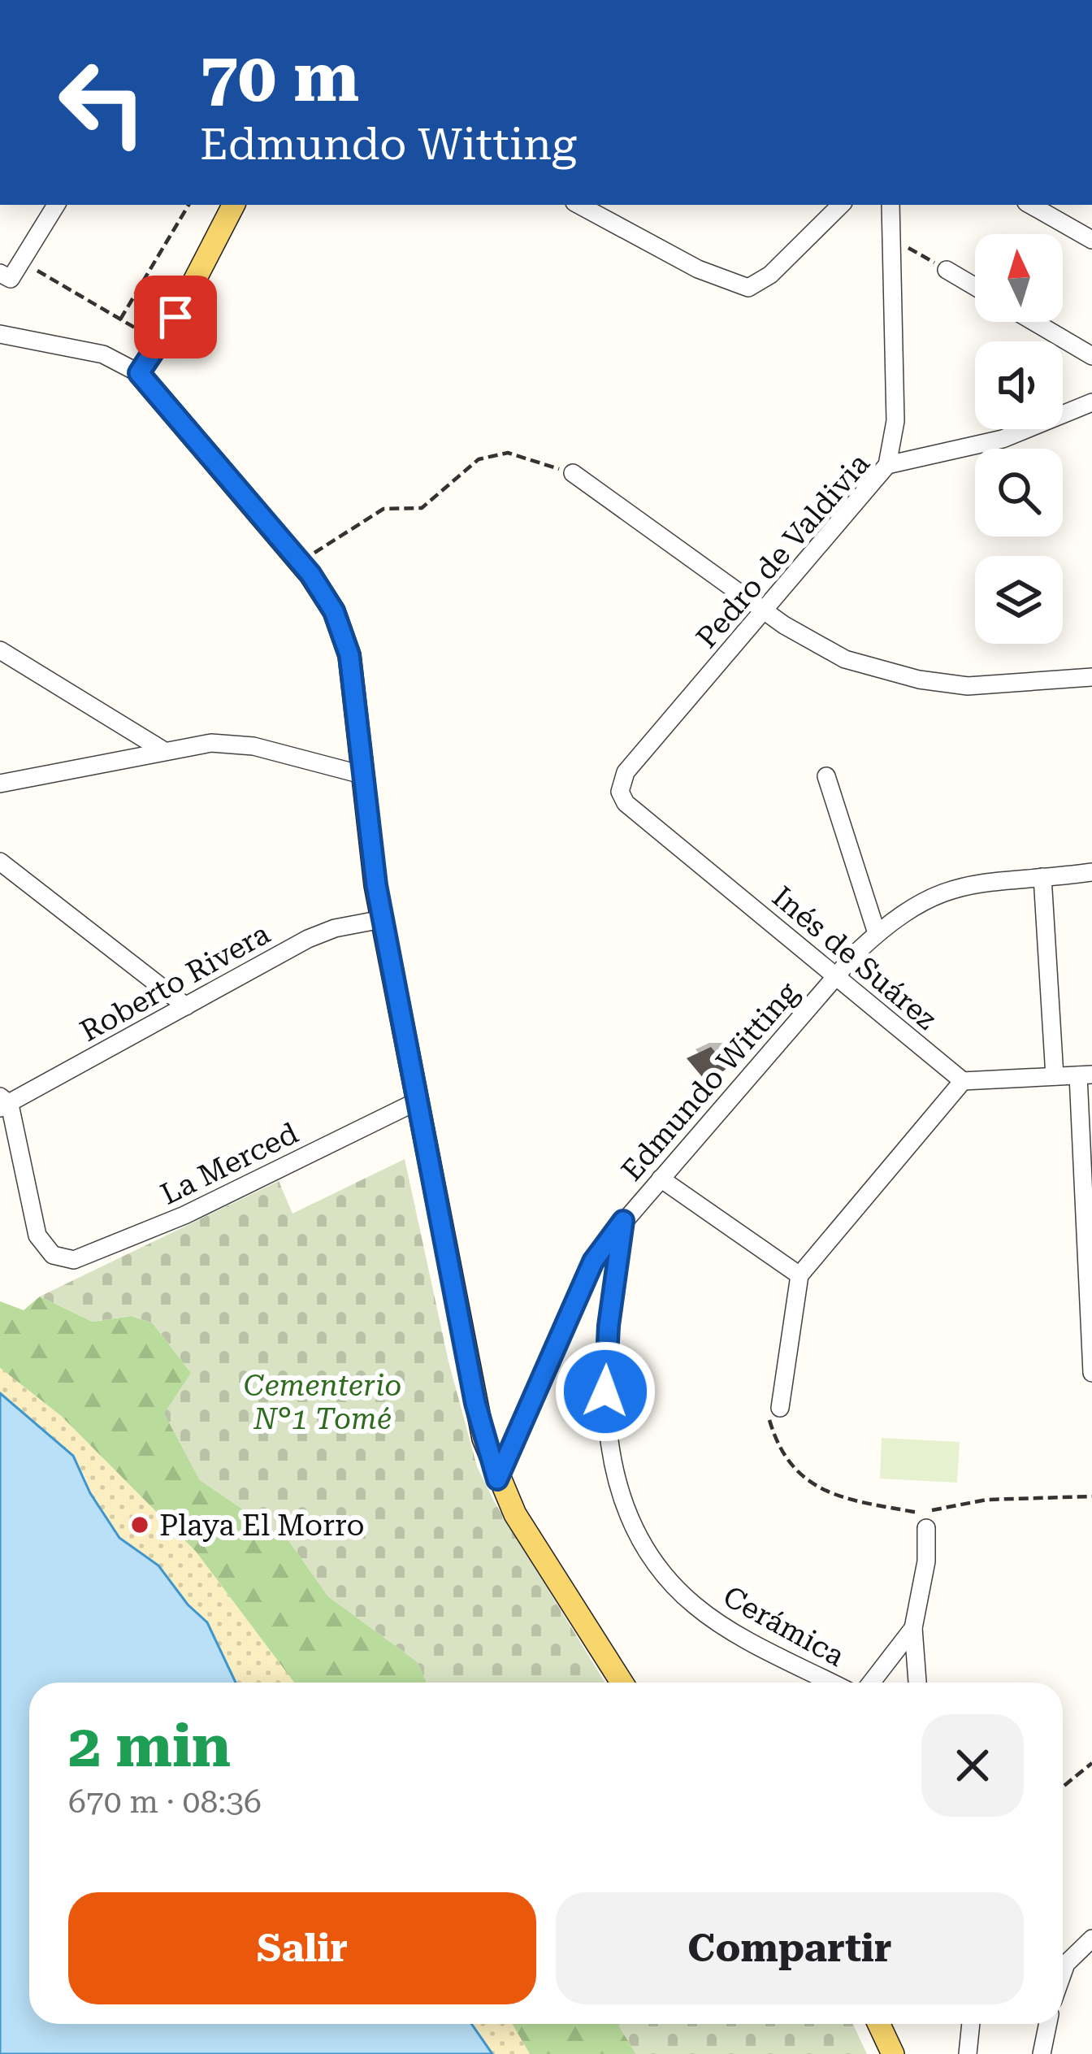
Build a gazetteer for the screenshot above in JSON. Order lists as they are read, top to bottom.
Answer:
{
  "streets": {
    "street": [
      "Pedro de Valdivia",
      "Inés de Suárez",
      "Roberto Rivera",
      "Edmundo Witting",
      "La Merced",
      "Cerámica"
    ]
  },
  "crossings": [
    ["Pedro de Valdivia", "Inés de Suárez"],
    ["Inés de Suárez", "Edmundo Witting"],
    ["Roberto Rivera", "La Merced"],
    ["Edmundo Witting", "Cerámica"]
  ],
  "parks": ["Cementerio N°1 Tomé"],
  "places": ["Playa El Morro"],
  "north": "top",
  "page": {
    "turn": ["70 m", "Edmundo Witting"],
    "heading": ["2 min", "670 m · 08:36"],
    "buttons": ["Salir", "Compartir"]
  }
}
